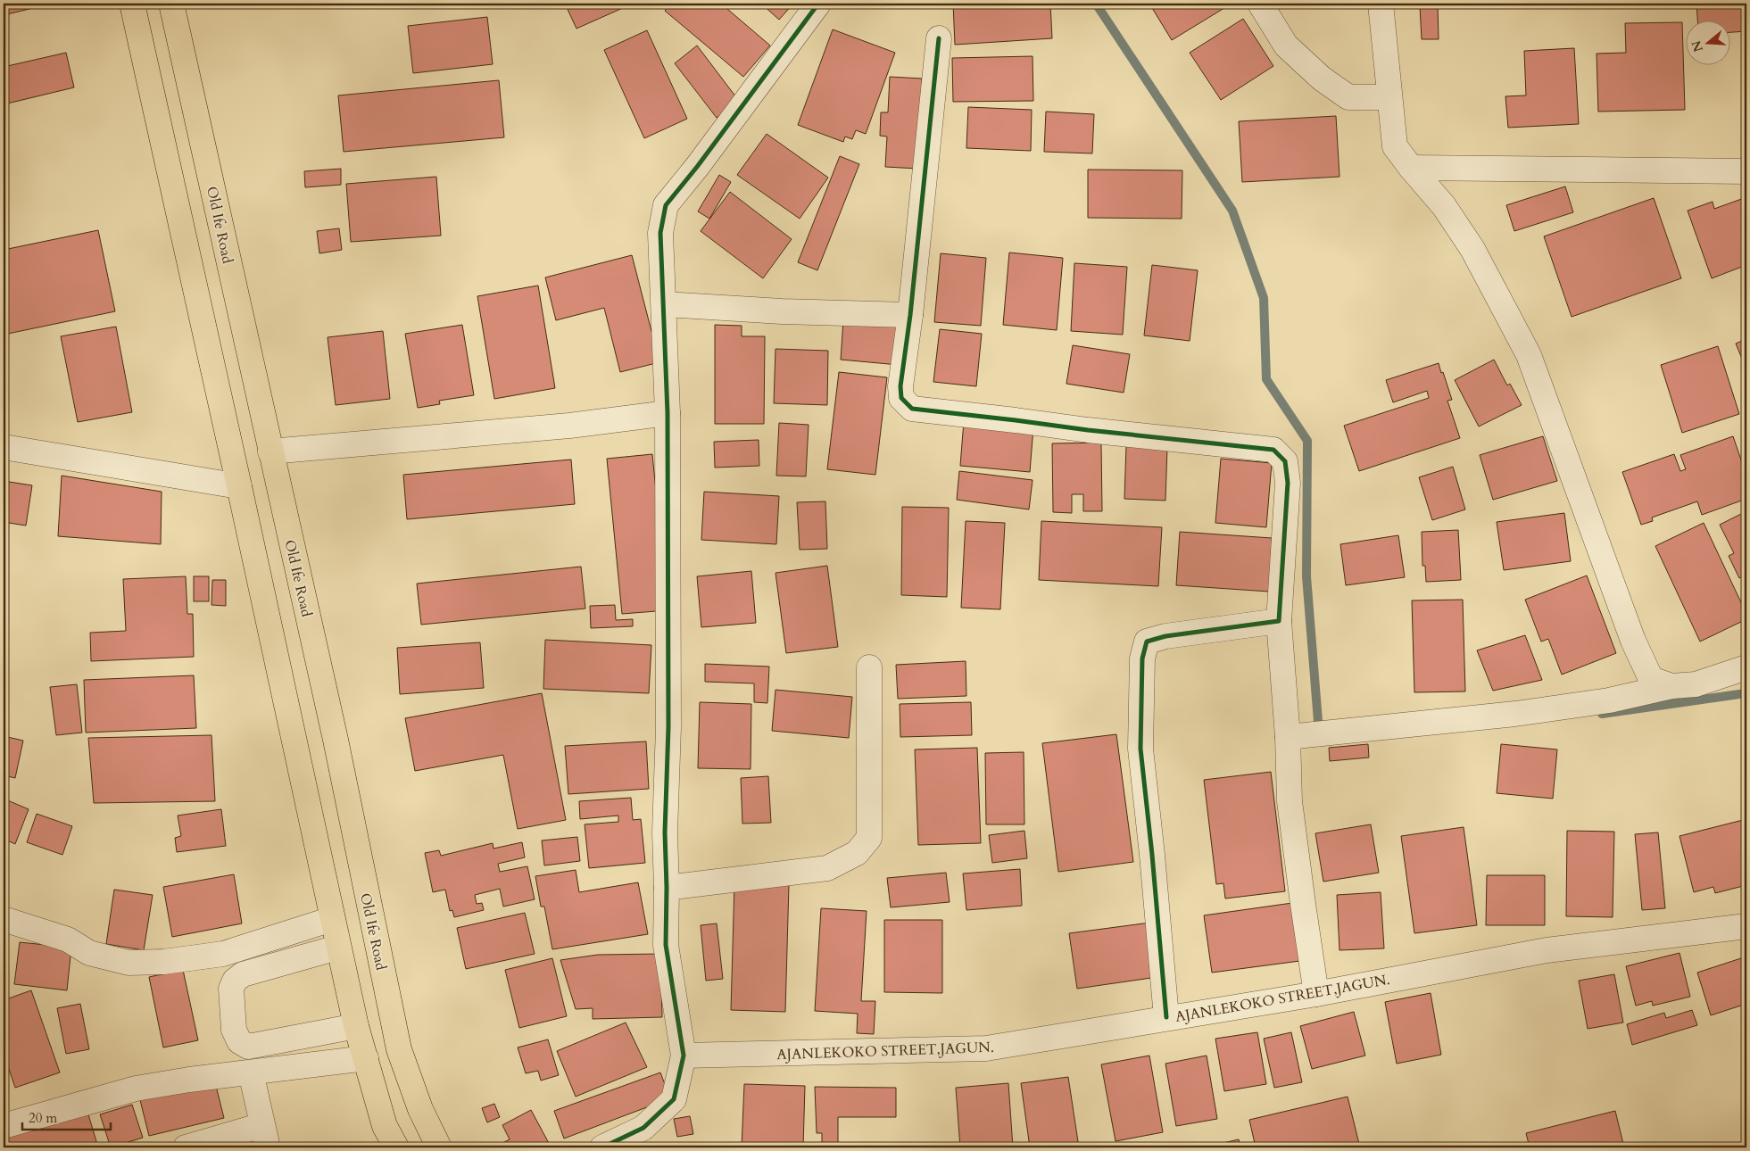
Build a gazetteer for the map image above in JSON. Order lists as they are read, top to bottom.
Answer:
{
  "streets": {
    "main road": ["Old Ife Road"],
    "street": ["AJANLEKOKO STREET,JAGUN."]
  },
  "scale_bar": "20 m",
  "north": "left"
}
